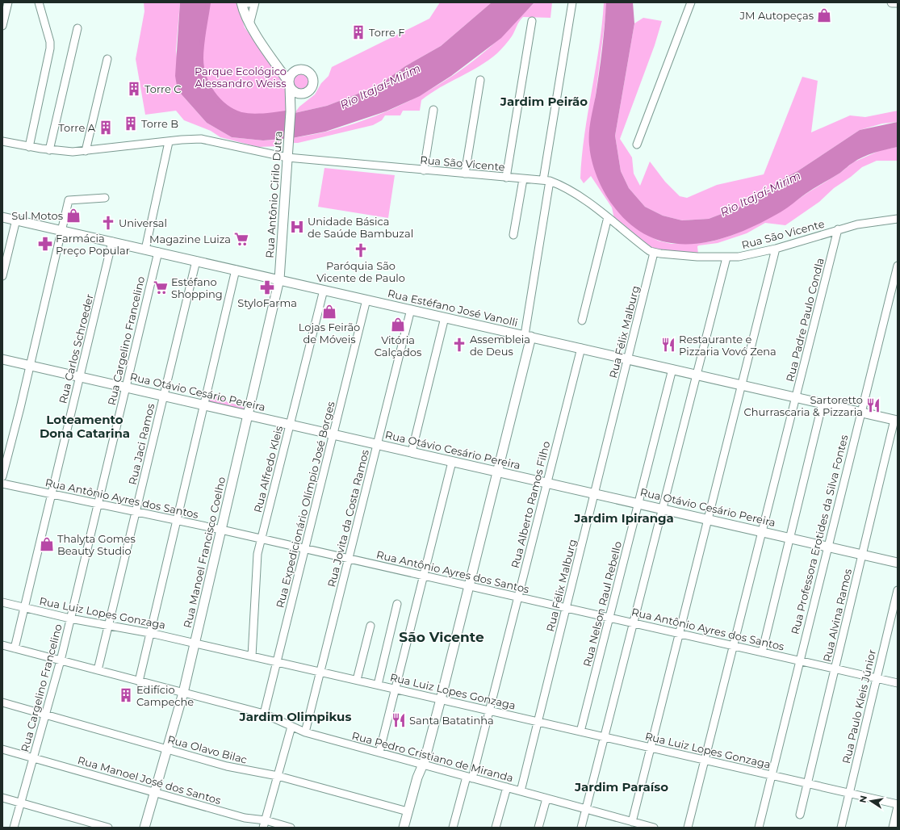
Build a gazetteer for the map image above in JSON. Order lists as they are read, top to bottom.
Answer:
{
  "streets": {
    "main road": [
      "Rua Antônio Cirilo Dutra",
      "Rua Estéfano José Vanolli",
      "Rua Otávio Cesário Pereira",
      "Rua Manoel Francisco Coelho"
    ],
    "street": [
      "Rua São Vicente",
      "Rua Padre Paulo Condla",
      "Rua Félix Malburg",
      "Rua Cargelino Francelino",
      "Rua Carlos Schroeder",
      "Rua Jaci Ramos",
      "Rua Alfredo Kleis",
      "Rua Antônio Ayres dos Santos",
      "Rua Expedicionário Olímpio José Borges",
      "Rua Alberto Ramos Filho",
      "Rua Jovita da Costa Ramos",
      "Rua Professora Erotides da Silva Fontes",
      "Rua Nelson Raul Rebello",
      "Rua Luiz Lopes Gonzaga",
      "Rua Alvina Ramos",
      "Rua Paulo Kleis Júnior",
      "Rua Olavo Bilac",
      "Rua Pedro Cristiano de Miranda",
      "Rua Manoel José dos Santos"
    ]
  },
  "crossings": [
    ["Rua São Vicente", "Rua Antônio Cirilo Dutra"],
    ["Rua São Vicente", "Rua Padre Paulo Condla"],
    ["Rua São Vicente", "Rua Félix Malburg"],
    ["Rua Antônio Cirilo Dutra", "Rua Estéfano José Vanolli"],
    ["Rua Antônio Cirilo Dutra", "Rua Manoel Francisco Coelho"],
    ["Rua Estéfano José Vanolli", "Rua Padre Paulo Condla"],
    ["Rua Estéfano José Vanolli", "Rua Félix Malburg"],
    ["Rua Estéfano José Vanolli", "Rua Cargelino Francelino"],
    ["Rua Estéfano José Vanolli", "Rua Carlos Schroeder"],
    ["Rua Estéfano José Vanolli", "Rua Jaci Ramos"],
    ["Rua Estéfano José Vanolli", "Rua Alfredo Kleis"],
    ["Rua Estéfano José Vanolli", "Rua Expedicionário Olímpio José Borges"],
    ["Rua Estéfano José Vanolli", "Rua Alberto Ramos Filho"],
    ["Rua Estéfano José Vanolli", "Rua Jovita da Costa Ramos"],
    ["Rua Estéfano José Vanolli", "Rua Professora Erotides da Silva Fontes"],
    ["Rua Estéfano José Vanolli", "Rua Manoel Francisco Coelho"],
    ["Rua Estéfano José Vanolli", "Rua Nelson Raul Rebello"],
    ["Rua Estéfano José Vanolli", "Rua Alvina Ramos"],
    ["Rua Padre Paulo Condla", "Rua Otávio Cesário Pereira"],
    ["Rua Padre Paulo Condla", "Rua Antônio Ayres dos Santos"],
    ["Rua Padre Paulo Condla", "Rua Luiz Lopes Gonzaga"],
    ["Rua Félix Malburg", "Rua Otávio Cesário Pereira"],
    ["Rua Félix Malburg", "Rua Antônio Ayres dos Santos"],
    ["Rua Félix Malburg", "Rua Luiz Lopes Gonzaga"],
    ["Rua Félix Malburg", "Rua Pedro Cristiano de Miranda"],
    ["Rua Cargelino Francelino", "Rua Otávio Cesário Pereira"],
    ["Rua Cargelino Francelino", "Rua Antônio Ayres dos Santos"],
    ["Rua Cargelino Francelino", "Rua Luiz Lopes Gonzaga"],
    ["Rua Cargelino Francelino", "Rua Olavo Bilac"],
    ["Rua Cargelino Francelino", "Rua Pedro Cristiano de Miranda"],
    ["Rua Cargelino Francelino", "Rua Manoel José dos Santos"],
    ["Rua Carlos Schroeder", "Rua Otávio Cesário Pereira"],
    ["Rua Carlos Schroeder", "Rua Antônio Ayres dos Santos"],
    ["Rua Carlos Schroeder", "Rua Luiz Lopes Gonzaga"],
    ["Rua Carlos Schroeder", "Rua Pedro Cristiano de Miranda"],
    ["Rua Otávio Cesário Pereira", "Rua Jaci Ramos"],
    ["Rua Otávio Cesário Pereira", "Rua Alfredo Kleis"],
    ["Rua Otávio Cesário Pereira", "Rua Expedicionário Olímpio José Borges"],
    ["Rua Otávio Cesário Pereira", "Rua Alberto Ramos Filho"],
    ["Rua Otávio Cesário Pereira", "Rua Jovita da Costa Ramos"],
    ["Rua Otávio Cesário Pereira", "Rua Professora Erotides da Silva Fontes"],
    ["Rua Otávio Cesário Pereira", "Rua Manoel Francisco Coelho"],
    ["Rua Otávio Cesário Pereira", "Rua Nelson Raul Rebello"],
    ["Rua Otávio Cesário Pereira", "Rua Alvina Ramos"],
    ["Rua Jaci Ramos", "Rua Antônio Ayres dos Santos"],
    ["Rua Jaci Ramos", "Rua Luiz Lopes Gonzaga"],
    ["Rua Jaci Ramos", "Rua Pedro Cristiano de Miranda"],
    ["Rua Alfredo Kleis", "Rua Antônio Ayres dos Santos"],
    ["Rua Alfredo Kleis", "Rua Luiz Lopes Gonzaga"],
    ["Rua Antônio Ayres dos Santos", "Rua Expedicionário Olímpio José Borges"],
    ["Rua Antônio Ayres dos Santos", "Rua Alberto Ramos Filho"],
    ["Rua Antônio Ayres dos Santos", "Rua Jovita da Costa Ramos"],
    ["Rua Antônio Ayres dos Santos", "Rua Professora Erotides da Silva Fontes"],
    ["Rua Antônio Ayres dos Santos", "Rua Manoel Francisco Coelho"],
    ["Rua Antônio Ayres dos Santos", "Rua Nelson Raul Rebello"],
    ["Rua Antônio Ayres dos Santos", "Rua Alvina Ramos"],
    ["Rua Antônio Ayres dos Santos", "Rua Paulo Kleis Júnior"],
    ["Rua Expedicionário Olímpio José Borges", "Rua Luiz Lopes Gonzaga"],
    ["Rua Expedicionário Olímpio José Borges", "Rua Pedro Cristiano de Miranda"],
    ["Rua Alberto Ramos Filho", "Rua Luiz Lopes Gonzaga"],
    ["Rua Alberto Ramos Filho", "Rua Pedro Cristiano de Miranda"],
    ["Rua Jovita da Costa Ramos", "Rua Luiz Lopes Gonzaga"],
    ["Rua Jovita da Costa Ramos", "Rua Pedro Cristiano de Miranda"],
    ["Rua Professora Erotides da Silva Fontes", "Rua Luiz Lopes Gonzaga"],
    ["Rua Manoel Francisco Coelho", "Rua Luiz Lopes Gonzaga"],
    ["Rua Manoel Francisco Coelho", "Rua Olavo Bilac"],
    ["Rua Manoel Francisco Coelho", "Rua Pedro Cristiano de Miranda"],
    ["Rua Manoel Francisco Coelho", "Rua Manoel José dos Santos"],
    ["Rua Nelson Raul Rebello", "Rua Luiz Lopes Gonzaga"],
    ["Rua Luiz Lopes Gonzaga", "Rua Alvina Ramos"],
    ["Rua Luiz Lopes Gonzaga", "Rua Paulo Kleis Júnior"]
  ],
  "districts": [
    "Jardim Peirão",
    "Loteamento Dona Catarina",
    "Jardim Ipiranga",
    "São Vicente",
    "Jardim Olimpikus",
    "Jardim Paraíso"
  ],
  "water": ["Rio Itajaí-Mirim"],
  "parks": ["Parque Ecológico Alessandro Weiss"],
  "places": {
    "shop": [
      "JM Autopeças",
      "Sul Motos",
      "Lojas Feirão de Móveis",
      "Vitória Calçados",
      "Thalyta Gomes Beauty Studio"
    ],
    "building": [
      "Torre F",
      "Torre C",
      "Torre B",
      "Torre A",
      "Edifício Campeche"
    ],
    "church": ["Universal", "Paróquia São Vicente de Paulo", "Assembleia de Deus"],
    "hospital": ["Unidade Básica de Saúde Bambuzal"],
    "supermarket": ["Magazine Luiza", "Estéfano Shopping"],
    "pharmacy": ["Farmácia Preço Popular", "StyloFarma"],
    "restaurant": ["Restaurante e Pizzaria Vovó Zena", "Sartoretto Churrascaria & Pizzaria", "Santa Batatinha"]
  },
  "north": "left"
}
